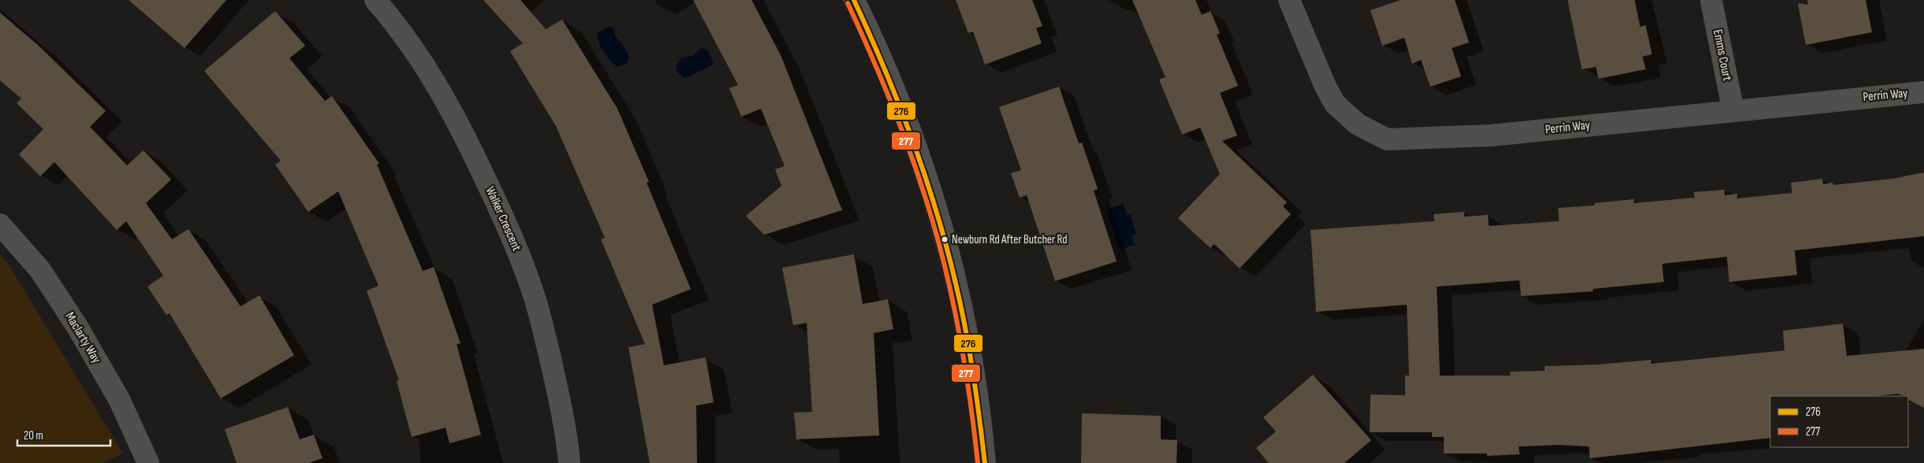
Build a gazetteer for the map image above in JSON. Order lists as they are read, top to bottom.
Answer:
{
  "streets": {
    "street": [
      "Emms Court",
      "Perrin Way",
      "Walker Crescent",
      "Maclarty Way"
    ]
  },
  "crossings": [
    ["Emms Court", "Perrin Way"]
  ],
  "places": ["Newburn Rd After Butcher Rd"],
  "lines": ["transit line 276", "transit line 277"],
  "legend": ["276", "277"],
  "scale_bar": "20 m"
}
